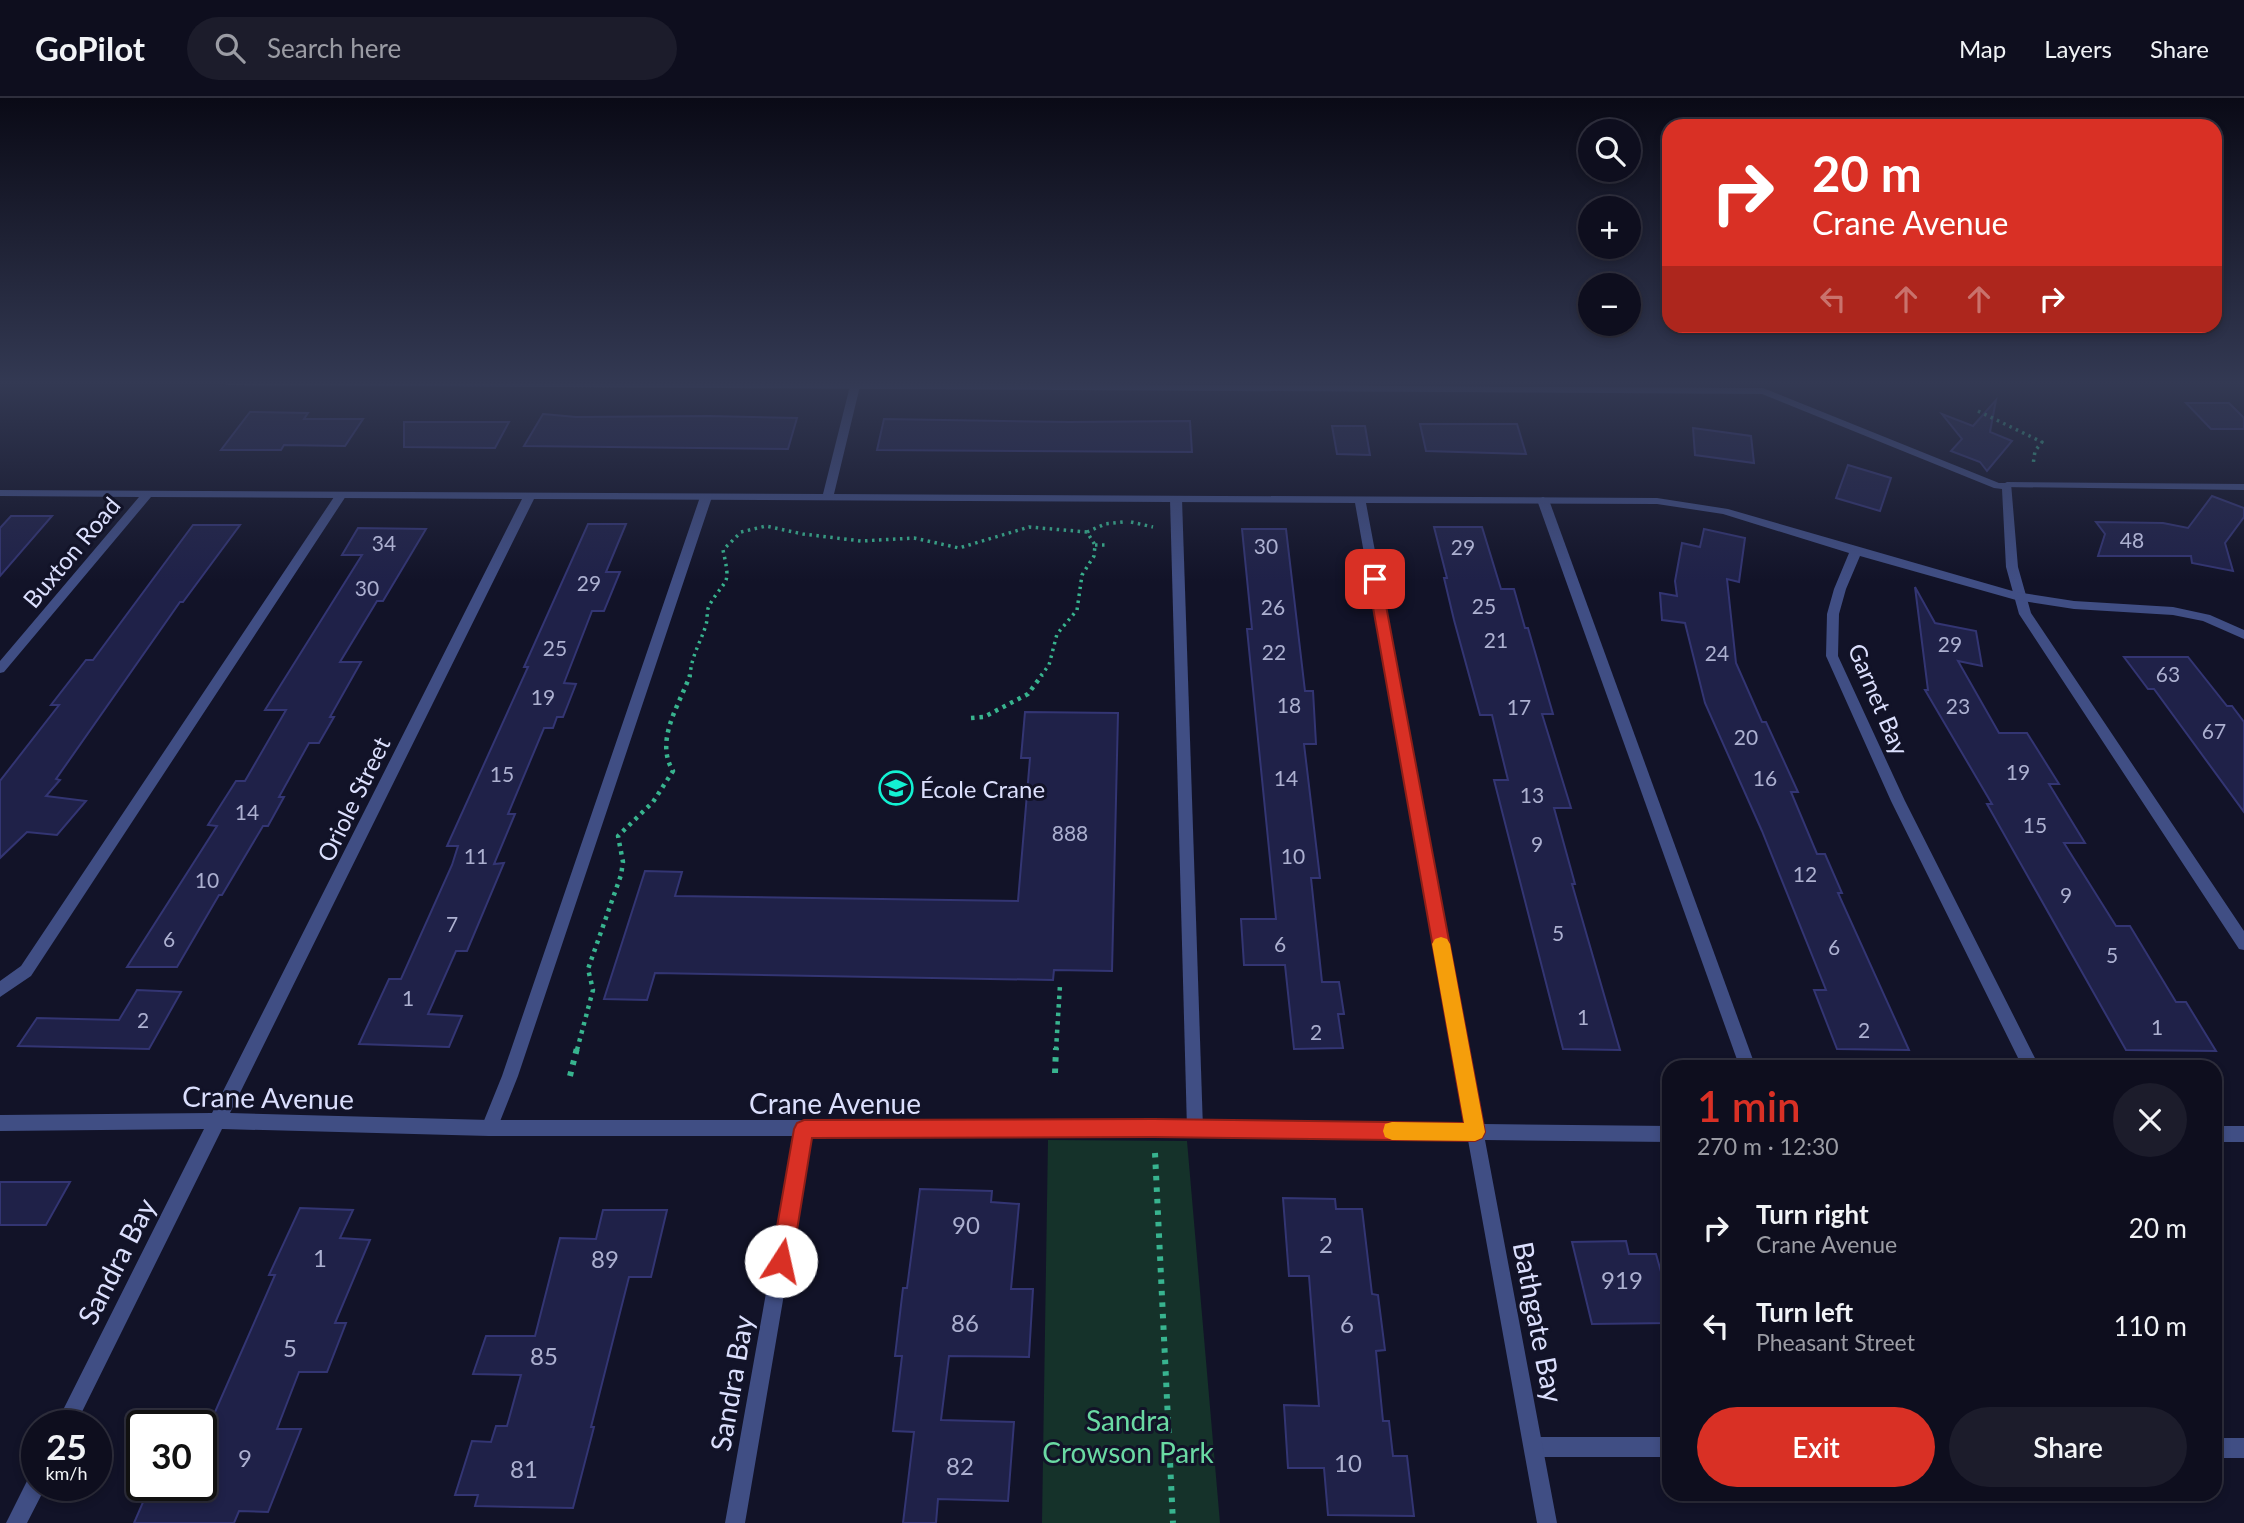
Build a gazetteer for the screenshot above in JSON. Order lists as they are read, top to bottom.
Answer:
{
  "streets": {
    "street": [
      "Buxton Road",
      "Garnet Bay",
      "Oriole Street",
      "Crane Avenue",
      "Sandra Bay",
      "Bathgate Bay"
    ]
  },
  "crossings": [
    ["Oriole Street", "Crane Avenue"],
    ["Oriole Street", "Sandra Bay"],
    ["Crane Avenue", "Sandra Bay"],
    ["Crane Avenue", "Bathgate Bay"]
  ],
  "parks": ["Sandra Crowson Park"],
  "places": {
    "school or university": ["École Crane"]
  },
  "house_numbers": [
    "48",
    "34",
    "30",
    "29",
    "29",
    "30",
    "25",
    "26",
    "21",
    "29",
    "25",
    "22",
    "24",
    "63",
    "19",
    "18",
    "23",
    "17",
    "67",
    "20",
    "19",
    "15",
    "14",
    "16",
    "13",
    "14",
    "15",
    "888",
    "9",
    "11",
    "10",
    "12",
    "10",
    "9",
    "7",
    "5",
    "6",
    "6",
    "6",
    "5",
    "1",
    "1",
    "2",
    "1",
    "2",
    "2",
    "90",
    "2",
    "1",
    "89",
    "919",
    "86",
    "6",
    "5",
    "85",
    "9",
    "10",
    "82",
    "81"
  ],
  "page": {
    "header": "GoPilot",
    "search": "Search here",
    "nav": ["Map", "Layers", "Share"],
    "map_buttons": ["+", "−"],
    "turn": ["20 m", "Crane Avenue"],
    "heading": ["1 min", "270 m · 12:30"],
    "list": [
      {
        "name": "Turn right",
        "note": "Crane Avenue",
        "value": "20 m"
      },
      {
        "name": "Turn left",
        "note": "Pheasant Street",
        "value": "110 m"
      }
    ],
    "buttons": ["Exit", "Share"],
    "speed": "25 km/h",
    "limit": "30"
  }
}
